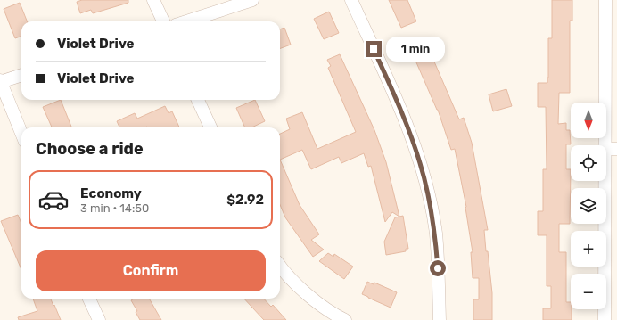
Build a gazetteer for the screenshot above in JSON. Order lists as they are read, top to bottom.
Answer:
{
  "north": "bottom",
  "page": {
    "banner": ["Violet Drive", "Violet Drive"],
    "bubble": "1 min",
    "map_buttons": ["+", "−"],
    "heading": "Choose a ride",
    "list": [
      {
        "name": "Economy",
        "note": "3 min · 14:50",
        "value": "$2.92"
      }
    ],
    "buttons": "Confirm"
  }
}
